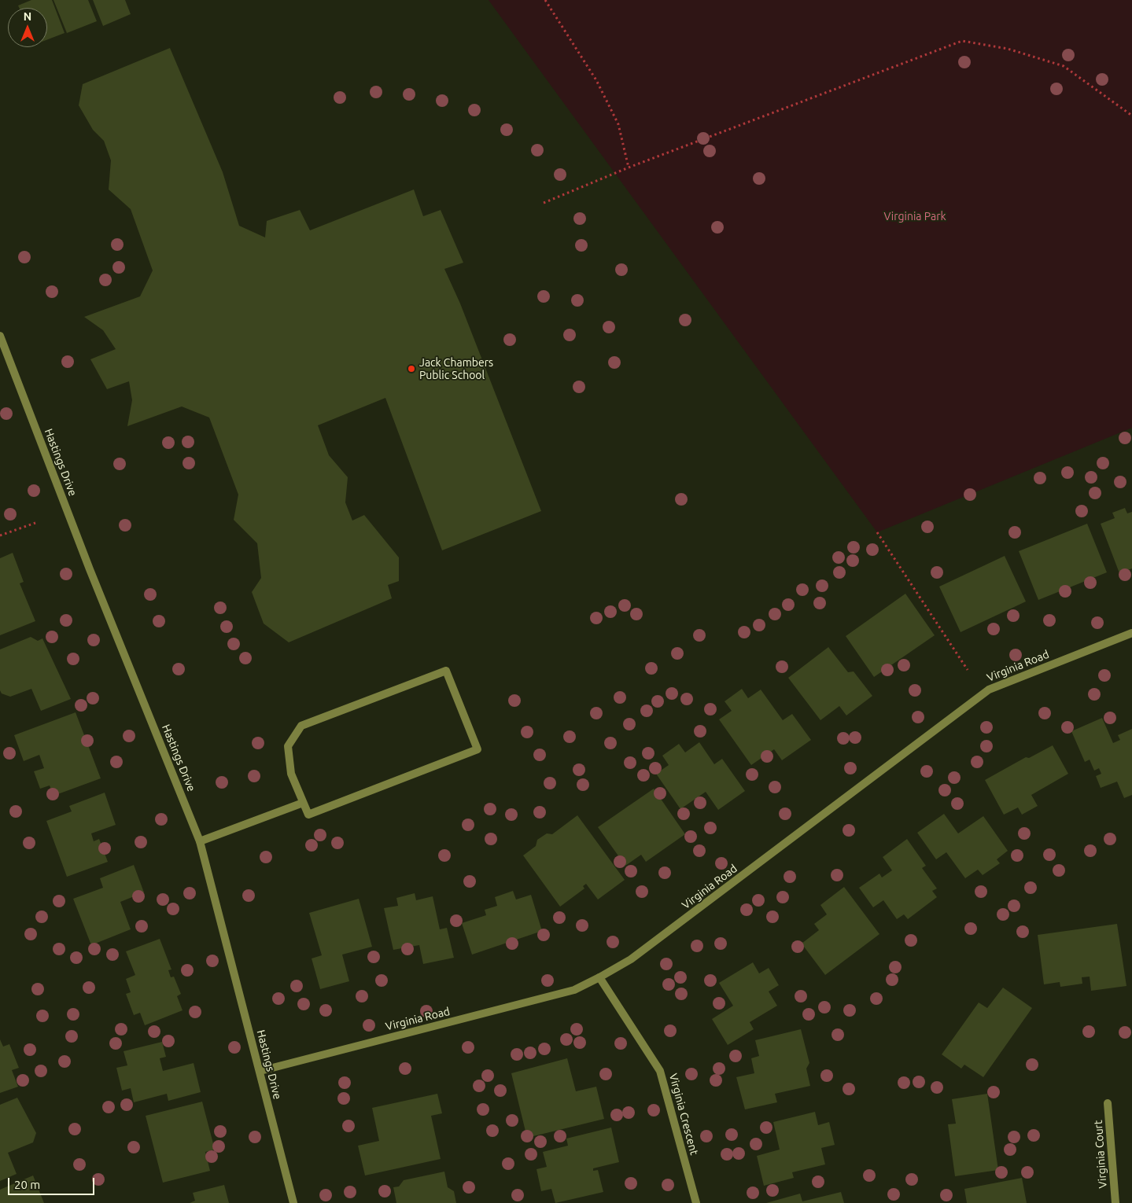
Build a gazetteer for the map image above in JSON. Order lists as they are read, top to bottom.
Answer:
{
  "streets": {
    "street": [
      "Hastings Drive",
      "Virginia Road",
      "Virginia Crescent",
      "Virginia Court"
    ]
  },
  "crossings": [
    ["Hastings Drive", "Virginia Road"],
    ["Virginia Road", "Virginia Crescent"]
  ],
  "parks": ["Virginia Park"],
  "places": ["Jack Chambers Public School"],
  "scale_bar": "20 m",
  "north": "top"
}
